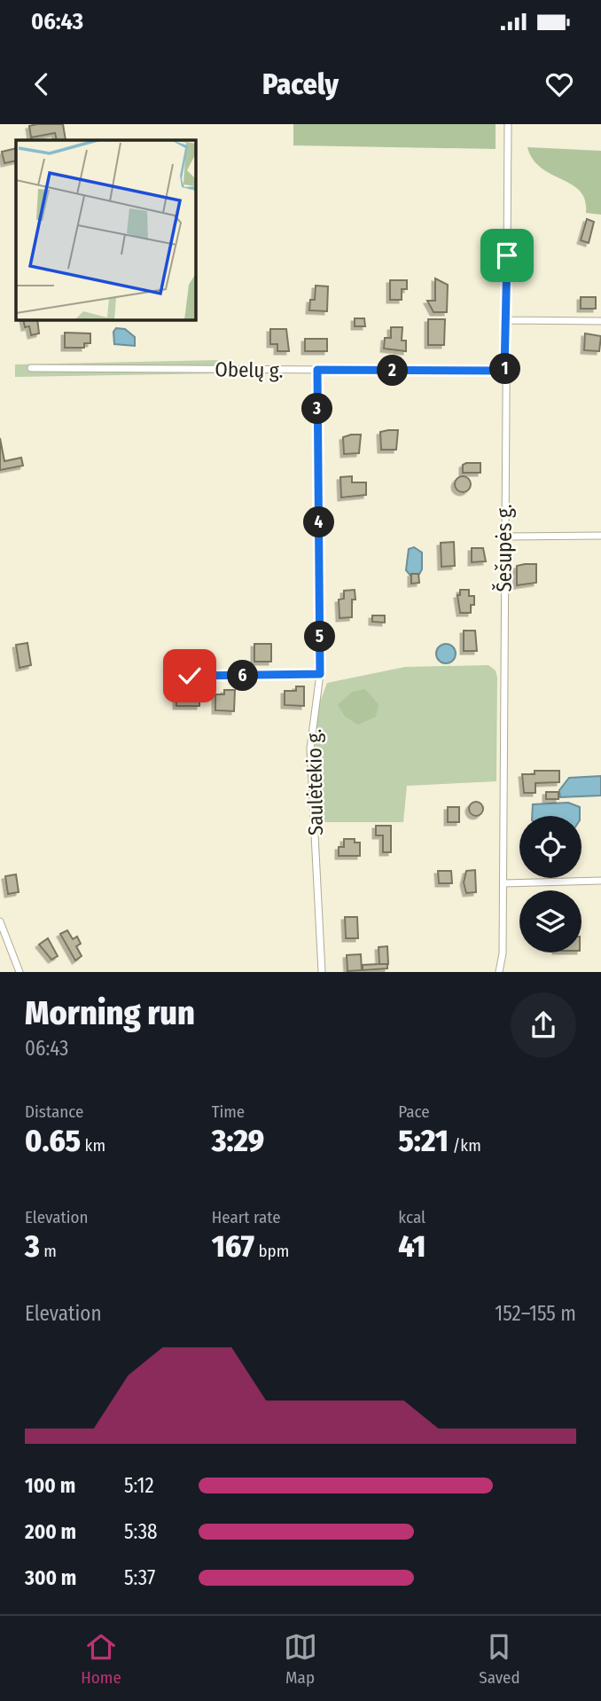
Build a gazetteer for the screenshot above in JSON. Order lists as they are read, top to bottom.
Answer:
{
  "streets": {
    "street": ["Obelų g.", "Šešupės g.", "Saulėtekio g."]
  },
  "crossings": [
    ["Obelų g.", "Šešupės g."],
    ["Obelų g.", "Saulėtekio g."]
  ],
  "page": {
    "status": "06:43",
    "header": "Pacely",
    "pins": [
      "1",
      "2",
      "3",
      "4",
      "5",
      "6"
    ],
    "heading": ["Morning run", "06:43"],
    "stats": [
      ["Distance", "0.65 km"],
      ["Time", "3:29"],
      ["Pace", "5:21 /km"],
      ["Elevation", "3 m"],
      ["Heart rate", "167 bpm"],
      ["kcal", "41"]
    ],
    "chart": ["Elevation", "152–155 m"],
    "list": [
      {
        "name": "100 m",
        "note": "5:12"
      },
      {
        "name": "200 m",
        "note": "5:38"
      },
      {
        "name": "300 m",
        "note": "5:37"
      }
    ],
    "tabs": ["Home", "Map", "Saved"]
  }
}
